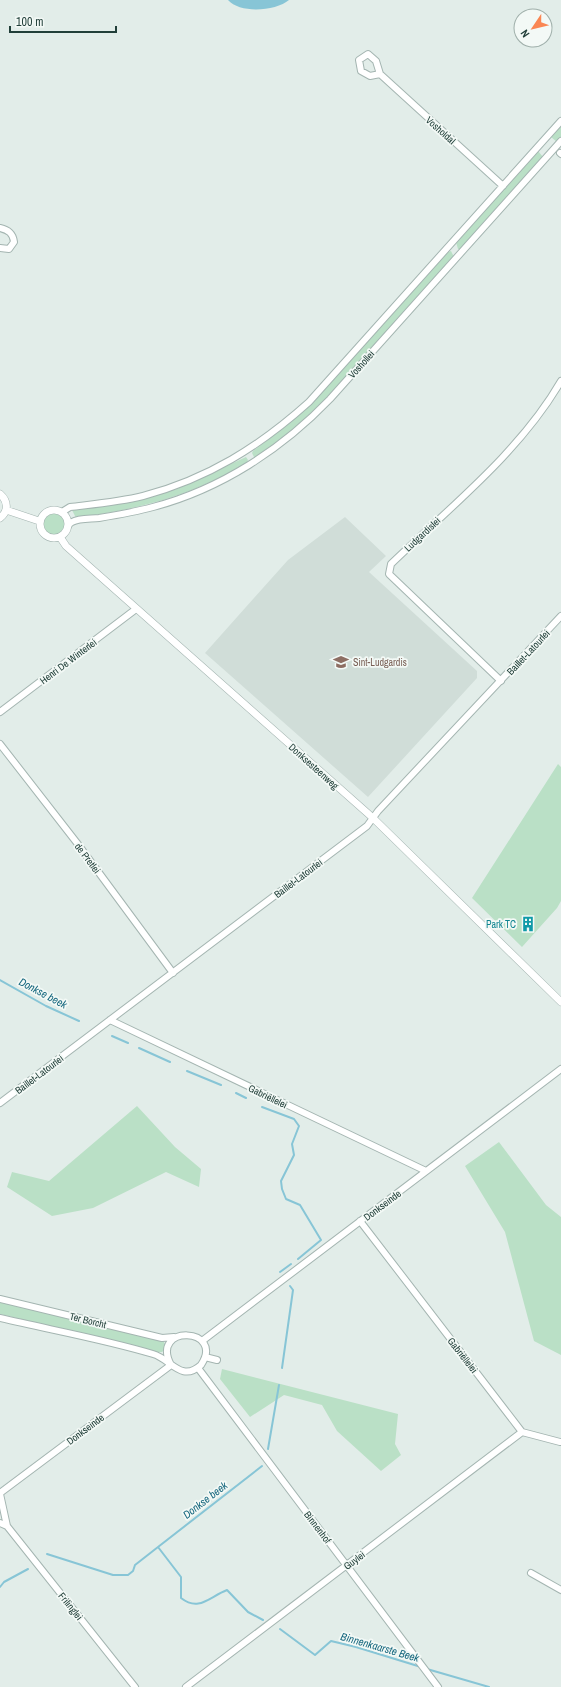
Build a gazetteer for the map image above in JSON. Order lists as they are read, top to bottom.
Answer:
{
  "streets": {
    "street": [
      "Vosholdal",
      "Voshollei",
      "Ludgardislei",
      "Baillet-Latourlei",
      "Henri De Winterlei",
      "Donksesteenweg",
      "de Pretlei",
      "Gabriëllelei",
      "Donkseinde",
      "Ter Borcht",
      "Binnenhof",
      "Guylei",
      "Frilinglei"
    ]
  },
  "crossings": [
    ["Vosholdal", "Voshollei"],
    ["Voshollei", "Donksesteenweg"],
    ["Ludgardislei", "Baillet-Latourlei"],
    ["Baillet-Latourlei", "Donksesteenweg"],
    ["Baillet-Latourlei", "de Pretlei"],
    ["Baillet-Latourlei", "Gabriëllelei"],
    ["Henri De Winterlei", "Donksesteenweg"],
    ["Gabriëllelei", "Donkseinde"],
    ["Gabriëllelei", "Guylei"],
    ["Donkseinde", "Ter Borcht"],
    ["Donkseinde", "Binnenhof"],
    ["Donkseinde", "Frilinglei"],
    ["Ter Borcht", "Binnenhof"],
    ["Binnenhof", "Guylei"]
  ],
  "water": ["Donkse beek", "Binnenkaarste Beek"],
  "places": {
    "school or university": ["Sint-Ludgardis"],
    "building": ["Park TC"]
  },
  "scale_bar": "100 m",
  "north": "bottom left"
}
